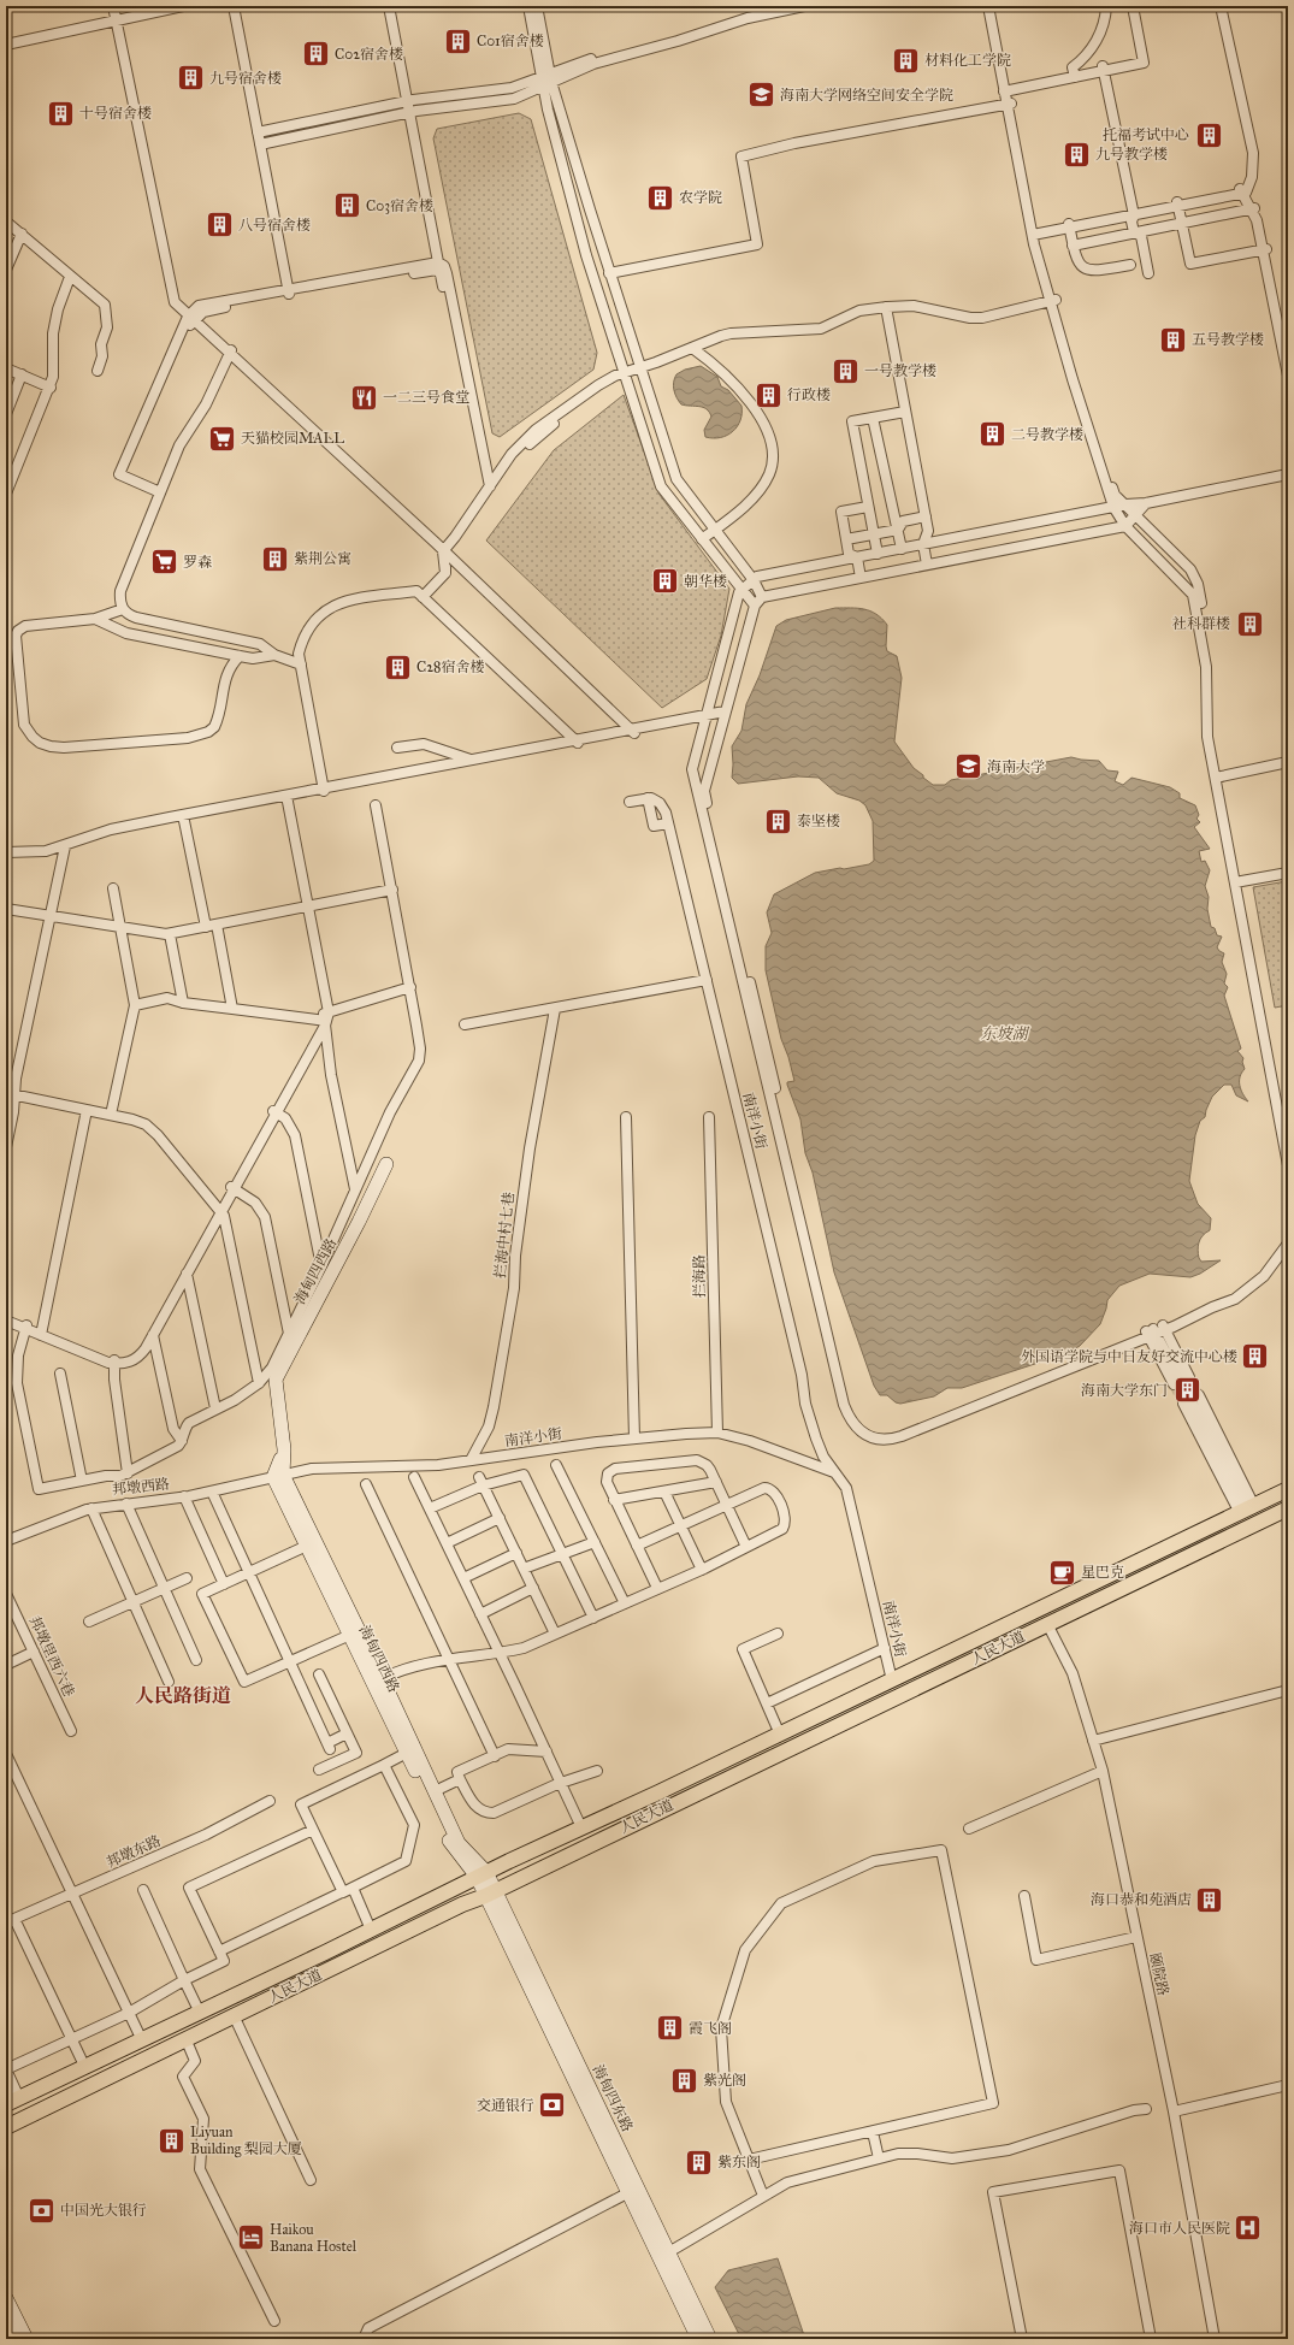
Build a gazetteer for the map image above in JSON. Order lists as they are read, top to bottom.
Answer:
{
  "streets": {
    "main road": ["人民大道"],
    "street": [
      "南洋小街",
      "拦海中村七巷",
      "海甸四西路",
      "拦海路",
      "邦墩西路",
      "邦墩里西六巷",
      "邦墩东路",
      "颐院路",
      "海甸四东路"
    ]
  },
  "crossings": [
    ["南洋小街", "拦海中村七巷"],
    ["南洋小街", "海甸四西路"],
    ["南洋小街", "拦海路"],
    ["南洋小街", "邦墩西路"],
    ["南洋小街", "人民大道"],
    ["海甸四西路", "邦墩西路"],
    ["海甸四西路", "人民大道"],
    ["海甸四西路", "海甸四东路"],
    ["人民大道", "颐院路"],
    ["人民大道", "海甸四东路"]
  ],
  "districts": ["人民路街道"],
  "water": ["东坡湖"],
  "places": {
    "building": [
      "C01宿舍楼",
      "C02宿舍楼",
      "材料化工学院",
      "九号宿舍楼",
      "十号宿舍楼",
      "托福考试中心",
      "九号教学楼",
      "农学院",
      "C03宿舍楼",
      "八号宿舍楼",
      "五号教学楼",
      "一号教学楼",
      "行政楼",
      "二号教学楼",
      "紫荆公寓",
      "朝华楼",
      "社科群楼",
      "C28宿舍楼",
      "泰坚楼",
      "外国语学院与中日友好交流中心楼",
      "海南大学东门",
      "海口恭和苑酒店",
      "霞飞阁",
      "紫光阁",
      "Liyuan Building 梨园大厦",
      "紫东阁"
    ],
    "school or university": ["海南大学网络空间安全学院", "海南大学"],
    "restaurant": ["一二三号食堂"],
    "supermarket": ["天猫校园MALL", "罗森"],
    "cafe": ["星巴克"],
    "bank": ["交通银行", "中国光大银行"],
    "hospital": ["海口市人民医院"],
    "hotel": ["Haikou Banana Hostel"]
  }
}
